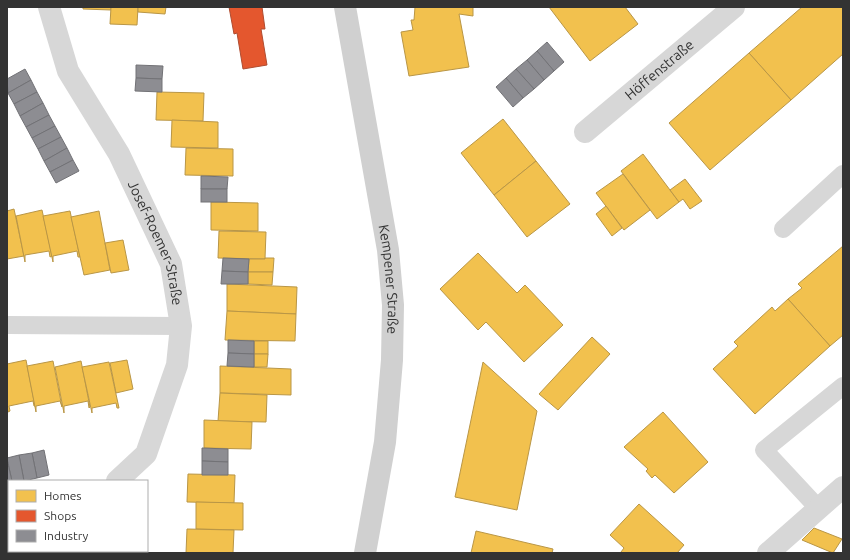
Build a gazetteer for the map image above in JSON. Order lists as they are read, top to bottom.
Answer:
{
  "streets": {
    "main road": ["Kempener Straße"],
    "street": ["Höffenstraße", "Josef-Roemer-Straße"]
  },
  "legend": ["Homes", "Shops", "Industry"]
}
